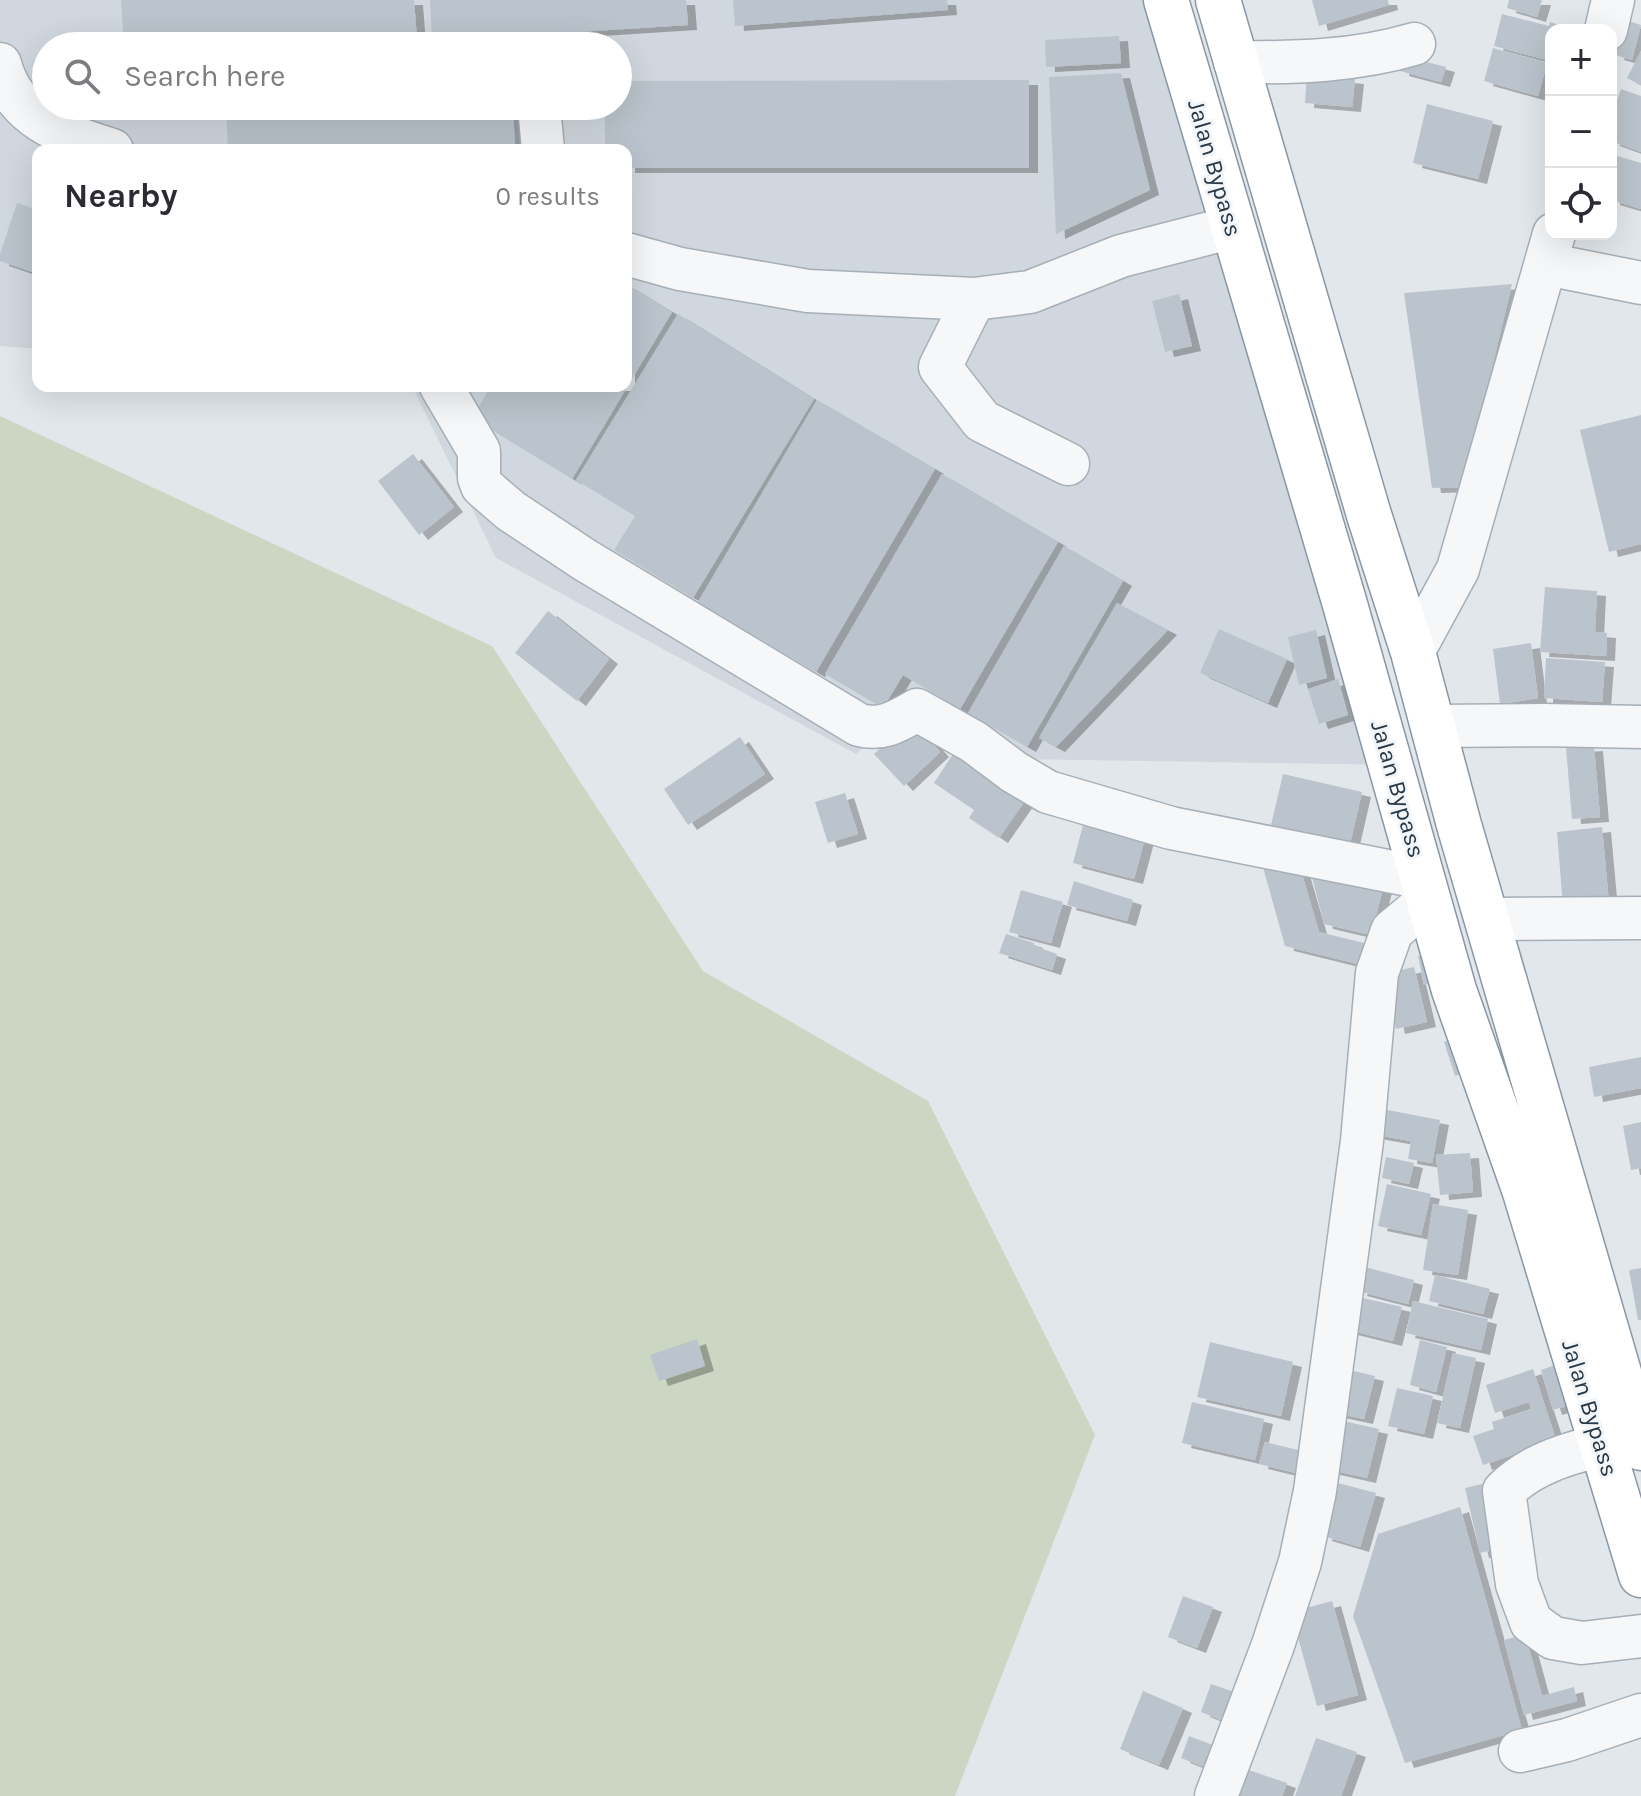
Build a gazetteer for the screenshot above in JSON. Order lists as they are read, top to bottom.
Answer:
{
  "streets": {
    "highway": ["Jalan Bypass"]
  },
  "page": {
    "map_buttons": ["+", "−"],
    "search": "Search here",
    "heading": ["Nearby", "0 results"]
  }
}
